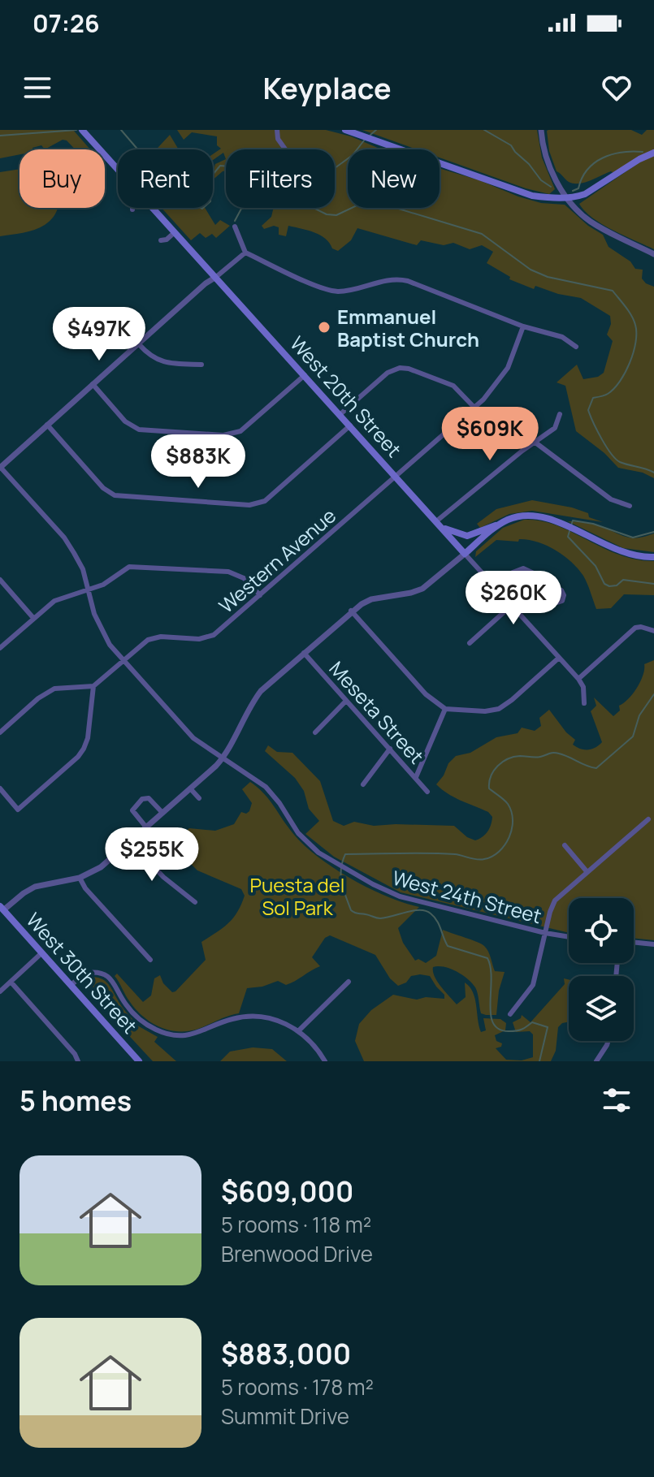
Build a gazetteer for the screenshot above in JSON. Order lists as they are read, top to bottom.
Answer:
{
  "streets": {
    "main road": ["West 20th Street", "West 30th Street"],
    "street": ["Western Avenue", "Meseta Street", "West 24th Street"]
  },
  "crossings": [
    ["West 20th Street", "Western Avenue"],
    ["Western Avenue", "West 24th Street"]
  ],
  "parks": ["Puesta del Sol Park"],
  "places": ["Emmanuel Baptist Church"],
  "page": {
    "status": "07:26",
    "header": "Keyplace",
    "chip": [
      "Buy",
      "Rent",
      "Filters",
      "New"
    ],
    "price": [
      "$497K",
      "$609K",
      "$883K",
      "$260K",
      "$255K"
    ],
    "heading": "5 homes",
    "list": [
      {
        "name": "$609,000",
        "note": "5 rooms · 118 m² · Brenwood Drive"
      },
      {
        "name": "$883,000",
        "note": "5 rooms · 178 m² · Summit Drive"
      }
    ]
  }
}
